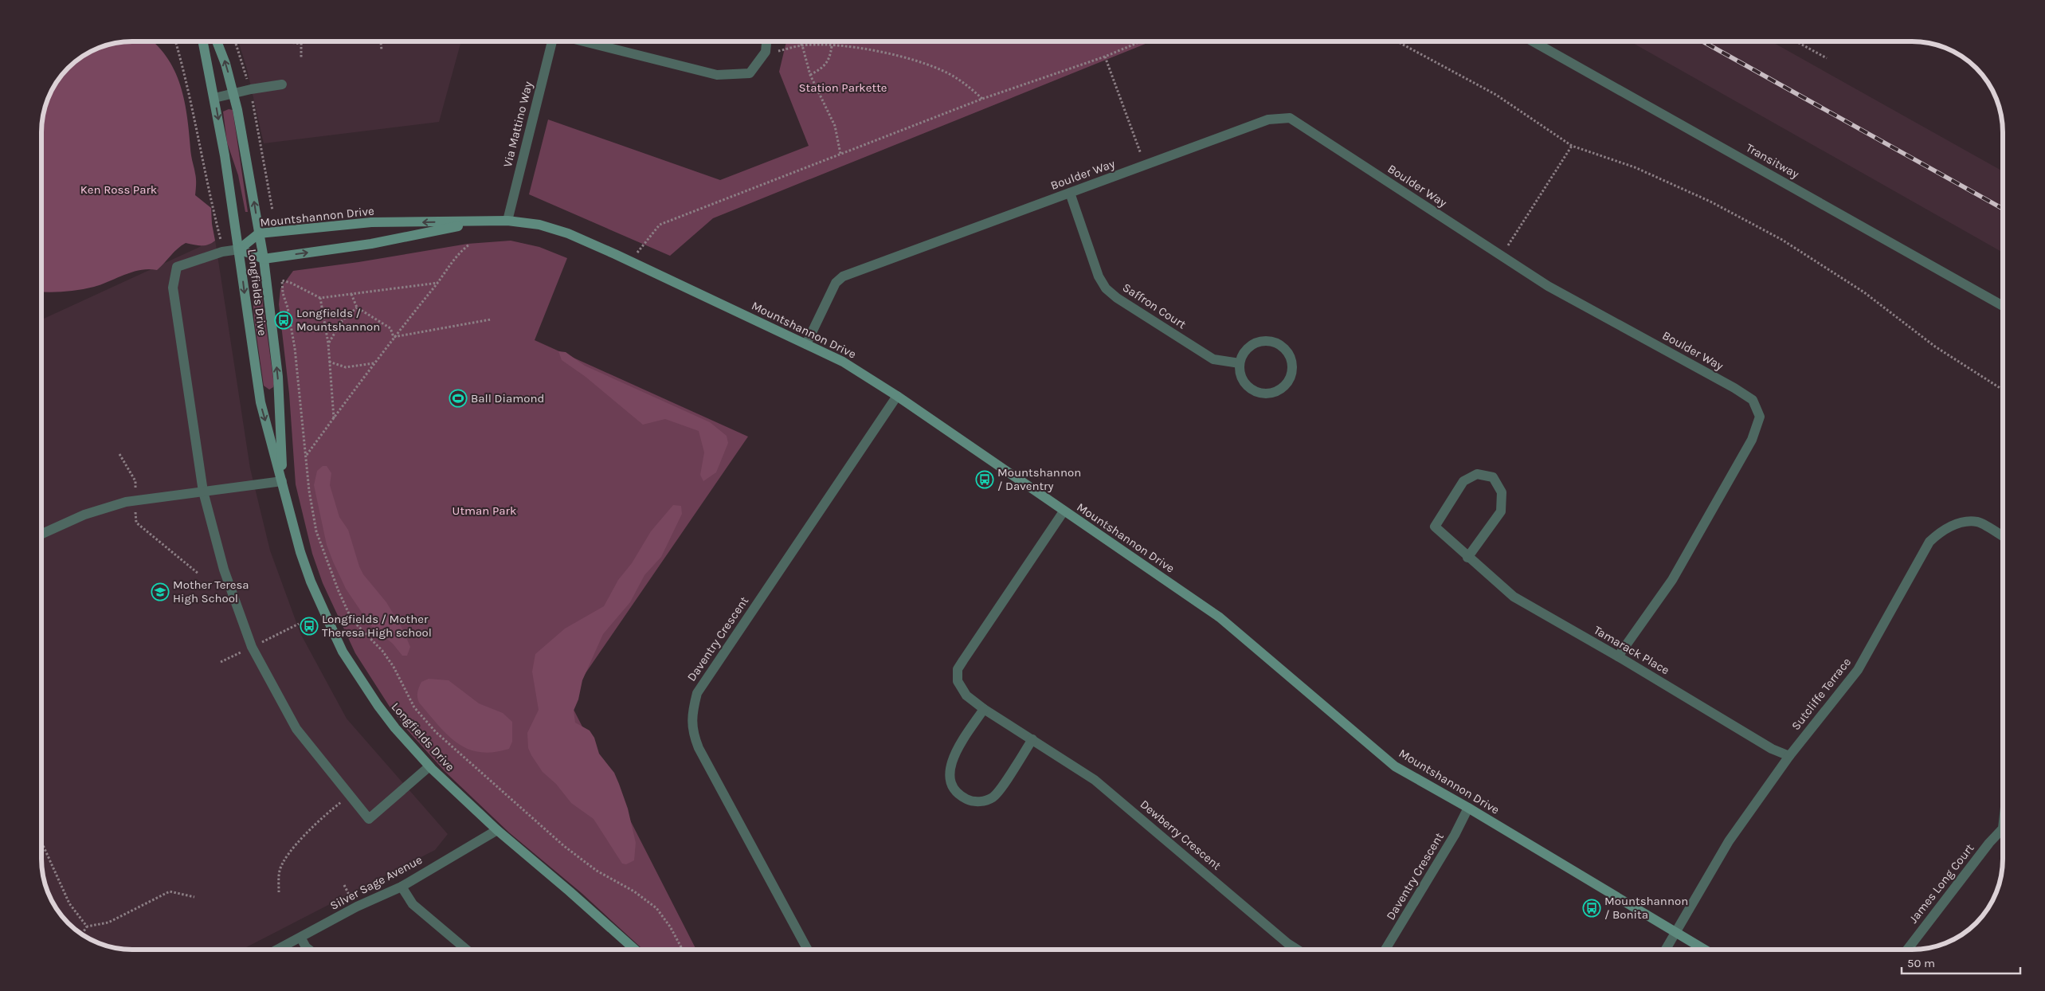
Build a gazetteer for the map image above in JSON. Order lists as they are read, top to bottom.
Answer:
{
  "streets": {
    "street": [
      "Via Mattino Way",
      "Transitway",
      "Boulder Way",
      "Mountshannon Drive",
      "Longfields Drive",
      "Saffron Court",
      "Daventry Crescent",
      "Tamarack Place",
      "Sutcliffe Terrace",
      "Dewberry Crescent",
      "Silver Sage Avenue",
      "James Long Court"
    ]
  },
  "crossings": [
    ["Via Mattino Way", "Mountshannon Drive"],
    ["Boulder Way", "Mountshannon Drive"],
    ["Boulder Way", "Saffron Court"],
    ["Boulder Way", "Tamarack Place"],
    ["Mountshannon Drive", "Longfields Drive"],
    ["Mountshannon Drive", "Daventry Crescent"],
    ["Mountshannon Drive", "Sutcliffe Terrace"],
    ["Mountshannon Drive", "Dewberry Crescent"],
    ["Longfields Drive", "Silver Sage Avenue"],
    ["Tamarack Place", "Sutcliffe Terrace"]
  ],
  "parks": ["Station Parkette", "Ken Ross Park", "Utman Park"],
  "places": {
    "bus stop": [
      "Longfields / Mountshannon",
      "Mountshannon / Daventry",
      "Longfields / Mother Theresa High school",
      "Mountshannon / Bonita"
    ],
    "sports": ["Ball Diamond"],
    "school or university": ["Mother Teresa High School"]
  },
  "scale_bar": "50 m"
}
